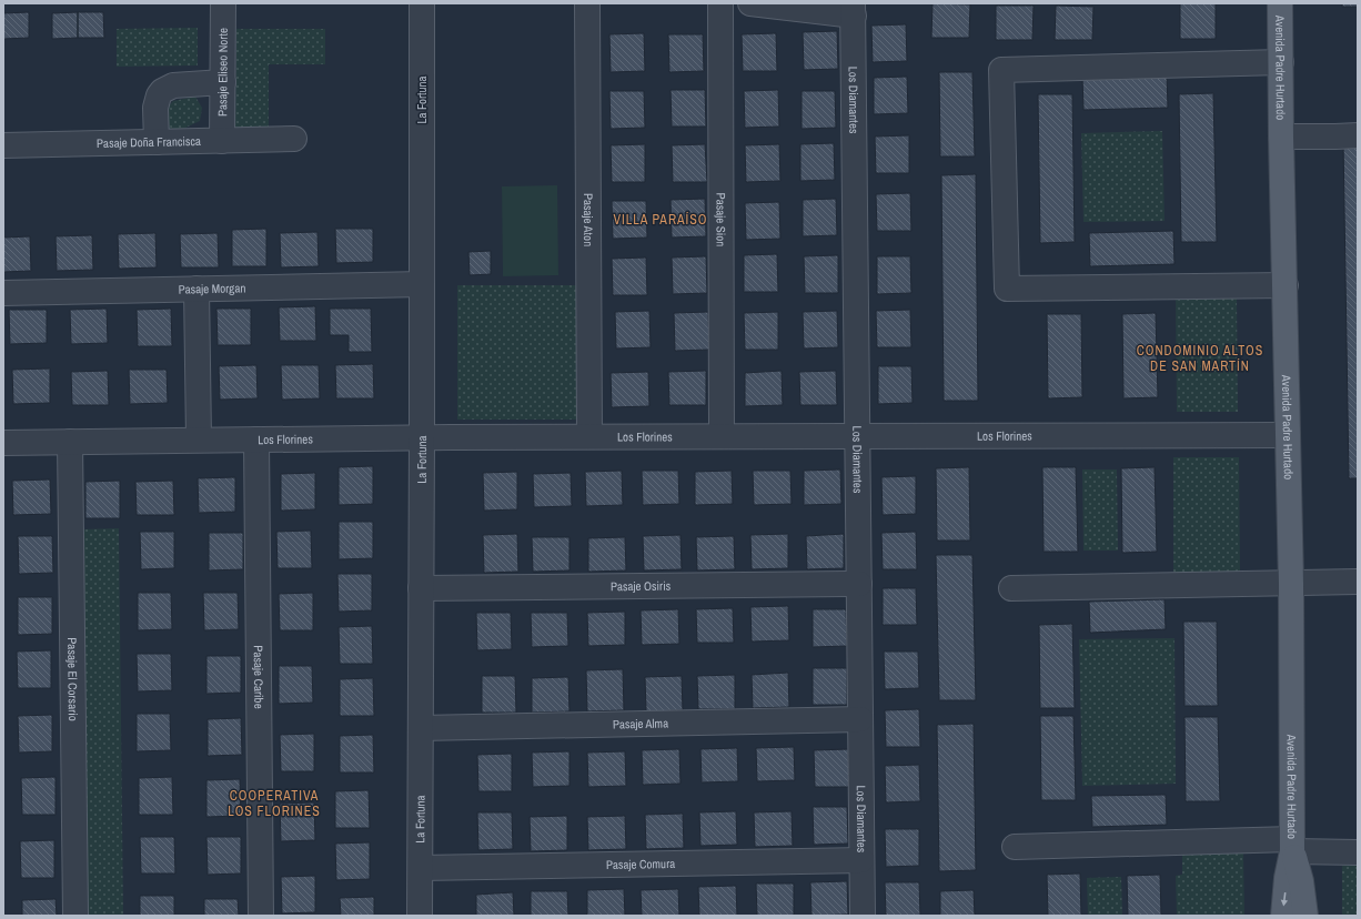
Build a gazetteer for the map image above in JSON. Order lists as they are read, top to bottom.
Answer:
{
  "streets": {
    "main road": ["Avenida Padre Hurtado"],
    "street": [
      "Pasaje Eliseo Norte",
      "La Fortuna",
      "Los Diamantes",
      "Pasaje Doña Francisca",
      "Pasaje Aton",
      "Pasaje Sion",
      "Pasaje Morgan",
      "Los Florines",
      "Pasaje Osiris",
      "Pasaje Caribe",
      "Pasaje El Corsario",
      "Pasaje Alma",
      "Pasaje Comura"
    ]
  },
  "crossings": [
    ["Avenida Padre Hurtado", "Los Florines"],
    ["Pasaje Eliseo Norte", "Pasaje Doña Francisca"],
    ["La Fortuna", "Pasaje Morgan"],
    ["La Fortuna", "Los Florines"],
    ["La Fortuna", "Pasaje Osiris"],
    ["La Fortuna", "Pasaje Alma"],
    ["La Fortuna", "Pasaje Comura"],
    ["Los Diamantes", "Los Florines"],
    ["Los Diamantes", "Pasaje Osiris"],
    ["Los Diamantes", "Pasaje Alma"],
    ["Los Diamantes", "Pasaje Comura"],
    ["Pasaje Aton", "Los Florines"],
    ["Pasaje Sion", "Los Florines"],
    ["Los Florines", "Pasaje Caribe"],
    ["Los Florines", "Pasaje El Corsario"]
  ],
  "districts": ["VILLA PARAÍSO", "CONDOMINIO ALTOS DE SAN MARTÍN", "COOPERATIVA LOS FLORINES"]
}
